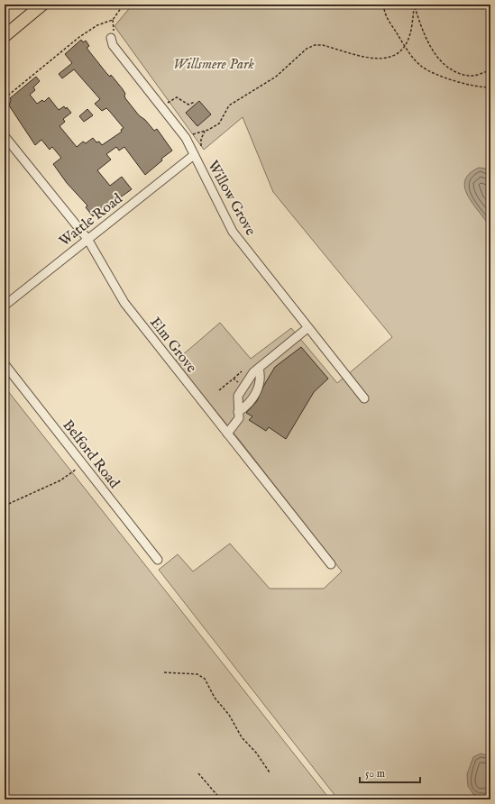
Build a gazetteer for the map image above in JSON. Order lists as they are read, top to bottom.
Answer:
{
  "streets": {
    "street": [
      "Willow Grove",
      "Wattle Road",
      "Elm Grove",
      "Belford Road"
    ]
  },
  "crossings": [
    ["Willow Grove", "Wattle Road"],
    ["Wattle Road", "Elm Grove"]
  ],
  "parks": ["Willsmere Park"],
  "scale_bar": "50 m"
}
